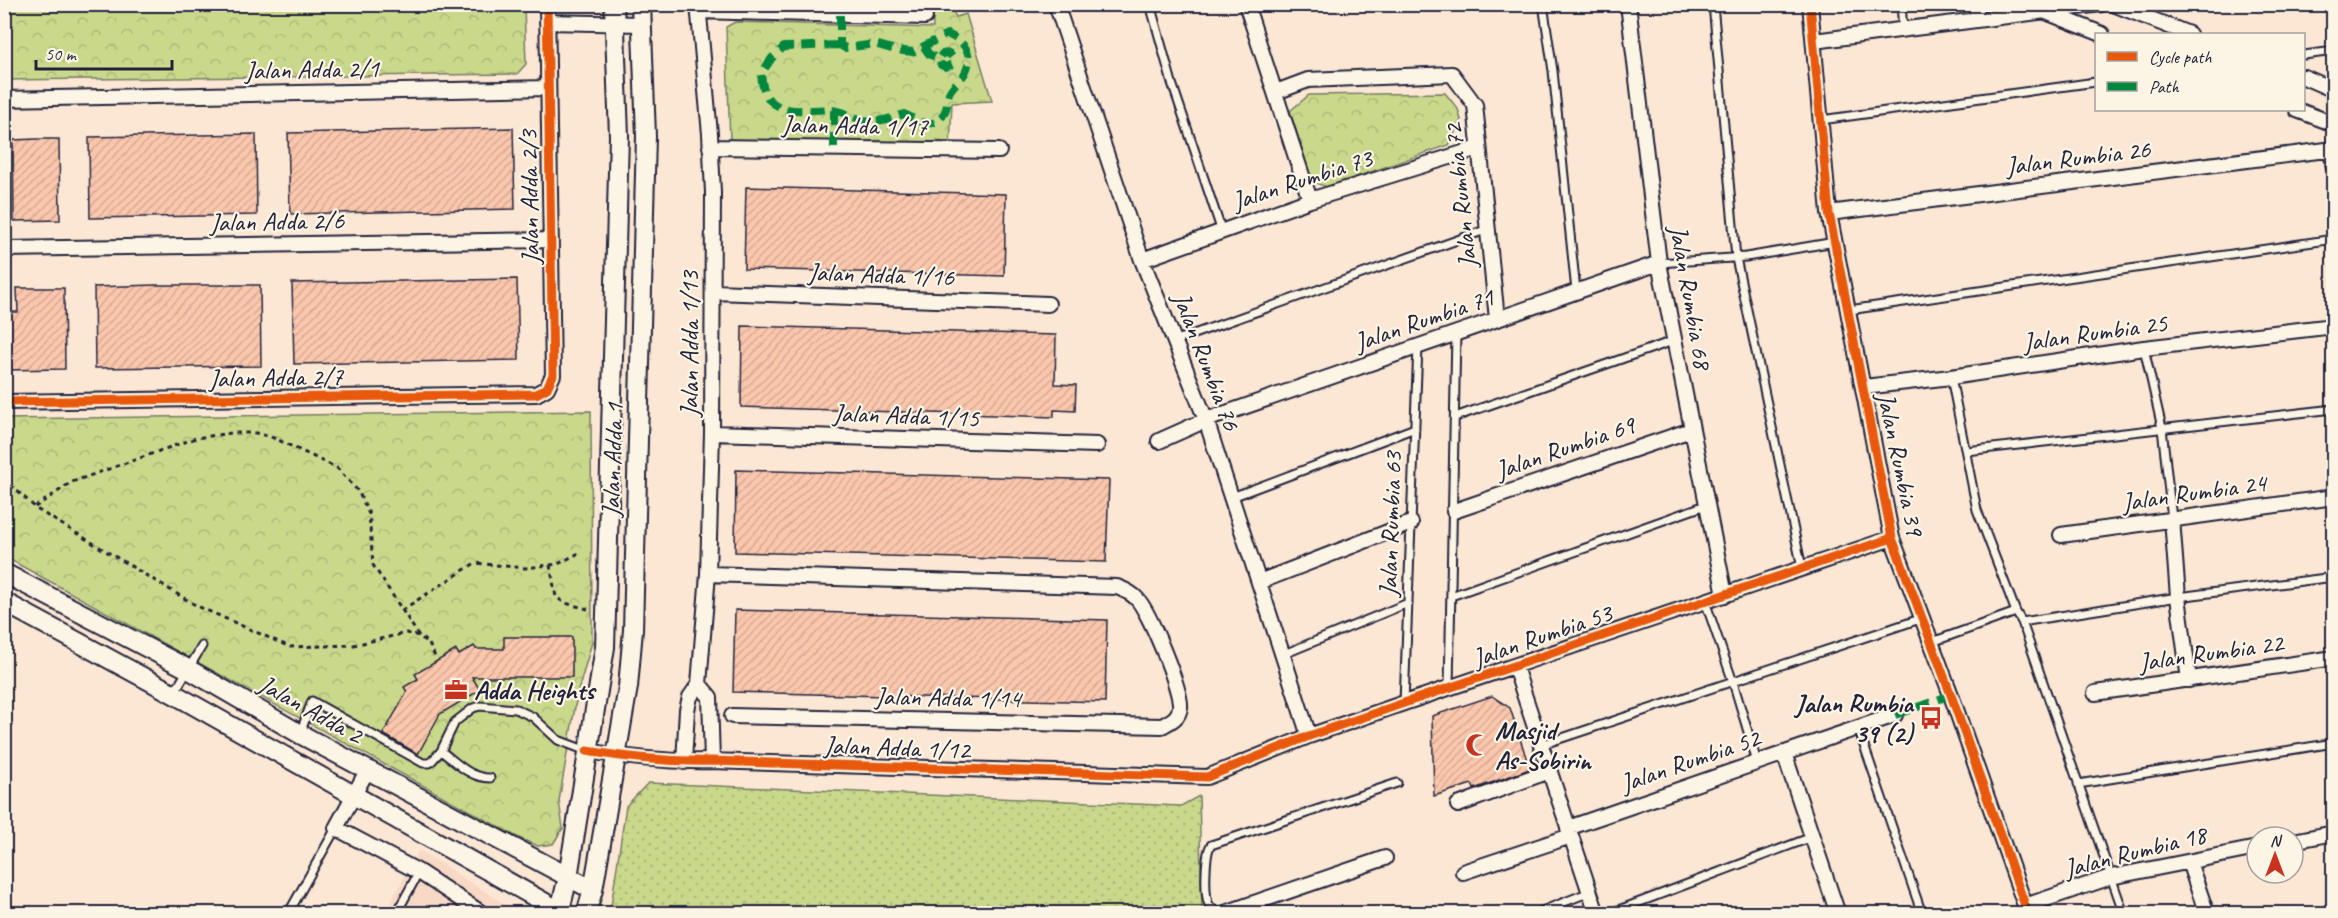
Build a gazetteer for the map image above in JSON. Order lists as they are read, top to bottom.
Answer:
{
  "streets": {
    "street": [
      "Jalan Adda 2/1",
      "Jalan Adda 1/17",
      "Jalan Rumbia 26",
      "Jalan Rumbia 73",
      "Jalan Rumbia 72",
      "Jalan Adda 2/3",
      "Jalan Adda 2/6",
      "Jalan Adda 1/16",
      "Jalan Rumbia 68",
      "Jalan Rumbia 71",
      "Jalan Rumbia 25",
      "Jalan Adda 1/13",
      "Jalan Rumbia 76",
      "Jalan Adda 2/7",
      "Jalan Adda 1/15",
      "Jalan Rumbia 69",
      "Jalan Adda 1",
      "Jalan Rumbia 39",
      "Jalan Rumbia 24",
      "Jalan Rumbia 53",
      "Jalan Rumbia 22",
      "Jalan Adda 1/14",
      "Jalan Adda 2",
      "Jalan Adda 1/12",
      "Jalan Rumbia 52",
      "Jalan Rumbia 18"
    ],
    "lane": ["Jalan Rumbia 63"]
  },
  "crossings": [
    ["Jalan Adda 2/1", "Jalan Adda 2/3"],
    ["Jalan Adda 1/17", "Jalan Adda 1/13"],
    ["Jalan Rumbia 26", "Jalan Rumbia 39"],
    ["Jalan Rumbia 73", "Jalan Rumbia 72"],
    ["Jalan Rumbia 73", "Jalan Rumbia 76"],
    ["Jalan Rumbia 72", "Jalan Rumbia 71"],
    ["Jalan Adda 2/3", "Jalan Adda 2/6"],
    ["Jalan Adda 2/3", "Jalan Adda 2/7"],
    ["Jalan Adda 1/16", "Jalan Adda 1/13"],
    ["Jalan Rumbia 68", "Jalan Rumbia 71"],
    ["Jalan Rumbia 68", "Jalan Rumbia 69"],
    ["Jalan Rumbia 68", "Jalan Rumbia 53"],
    ["Jalan Rumbia 71", "Jalan Rumbia 76"],
    ["Jalan Rumbia 71", "Jalan Rumbia 63"],
    ["Jalan Rumbia 25", "Jalan Rumbia 39"],
    ["Jalan Adda 1/13", "Jalan Adda 1/15"],
    ["Jalan Adda 1/13", "Jalan Adda 1/14"],
    ["Jalan Rumbia 76", "Jalan Rumbia 53"],
    ["Jalan Adda 1", "Jalan Adda 2"],
    ["Jalan Adda 1", "Jalan Adda 1/12"],
    ["Jalan Rumbia 39", "Jalan Rumbia 53"],
    ["Jalan Rumbia 39", "Jalan Rumbia 18"],
    ["Jalan Rumbia 63", "Jalan Rumbia 53"],
    ["Jalan Rumbia 53", "Jalan Adda 1/12"]
  ],
  "places": {
    "office": ["Adda Heights"],
    "bus stop": ["Jalan Rumbia 39 (2)"],
    "mosque": ["Masjid As-Sobirin"]
  },
  "legend": ["Cycle path", "Path"],
  "scale_bar": "50 m",
  "north": "top"
}
